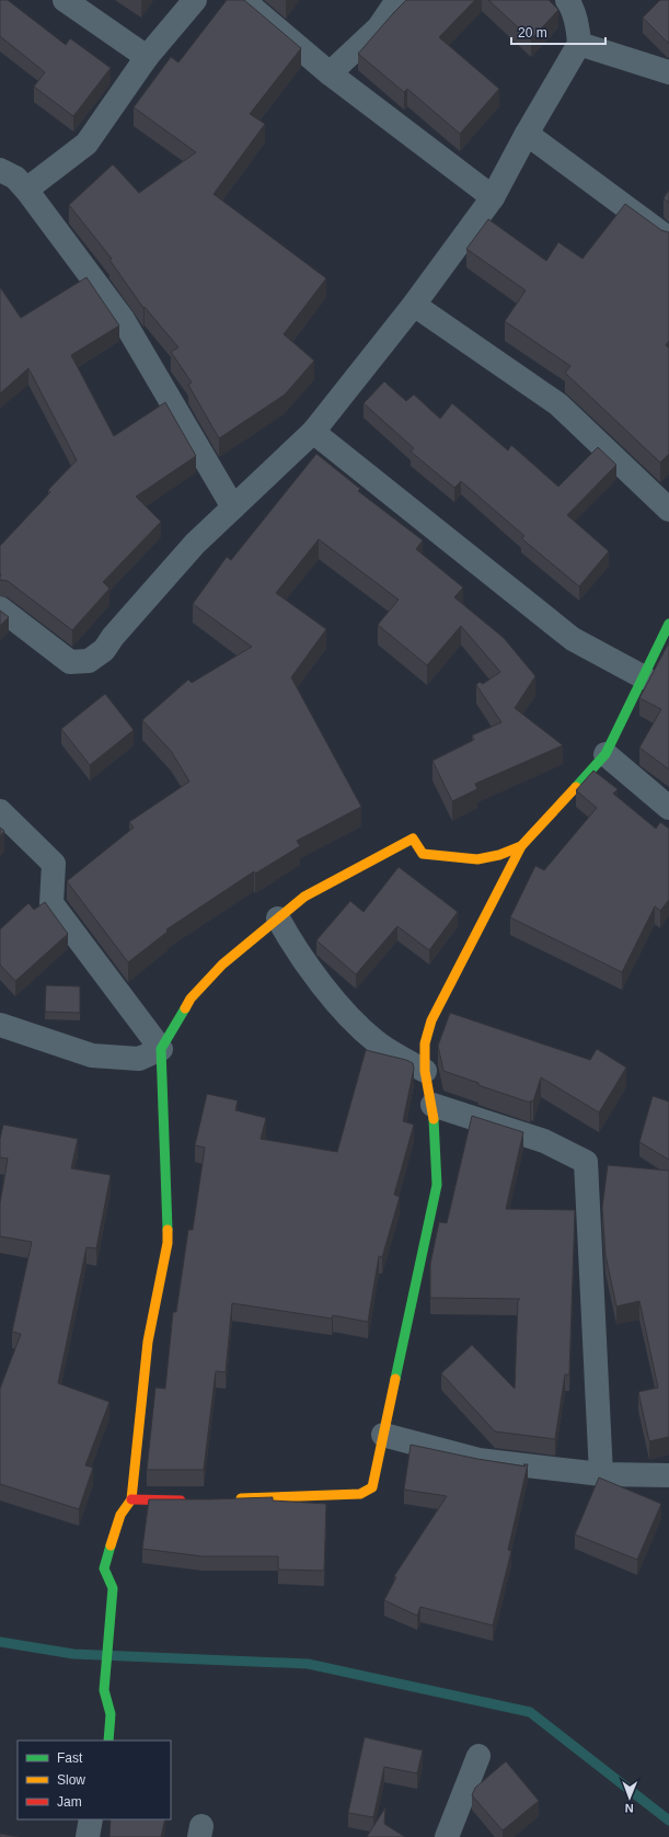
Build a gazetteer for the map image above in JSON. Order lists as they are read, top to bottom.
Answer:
{
  "legend": ["Fast", "Slow", "Jam"],
  "scale_bar": "20 m",
  "north": "bottom"
}
